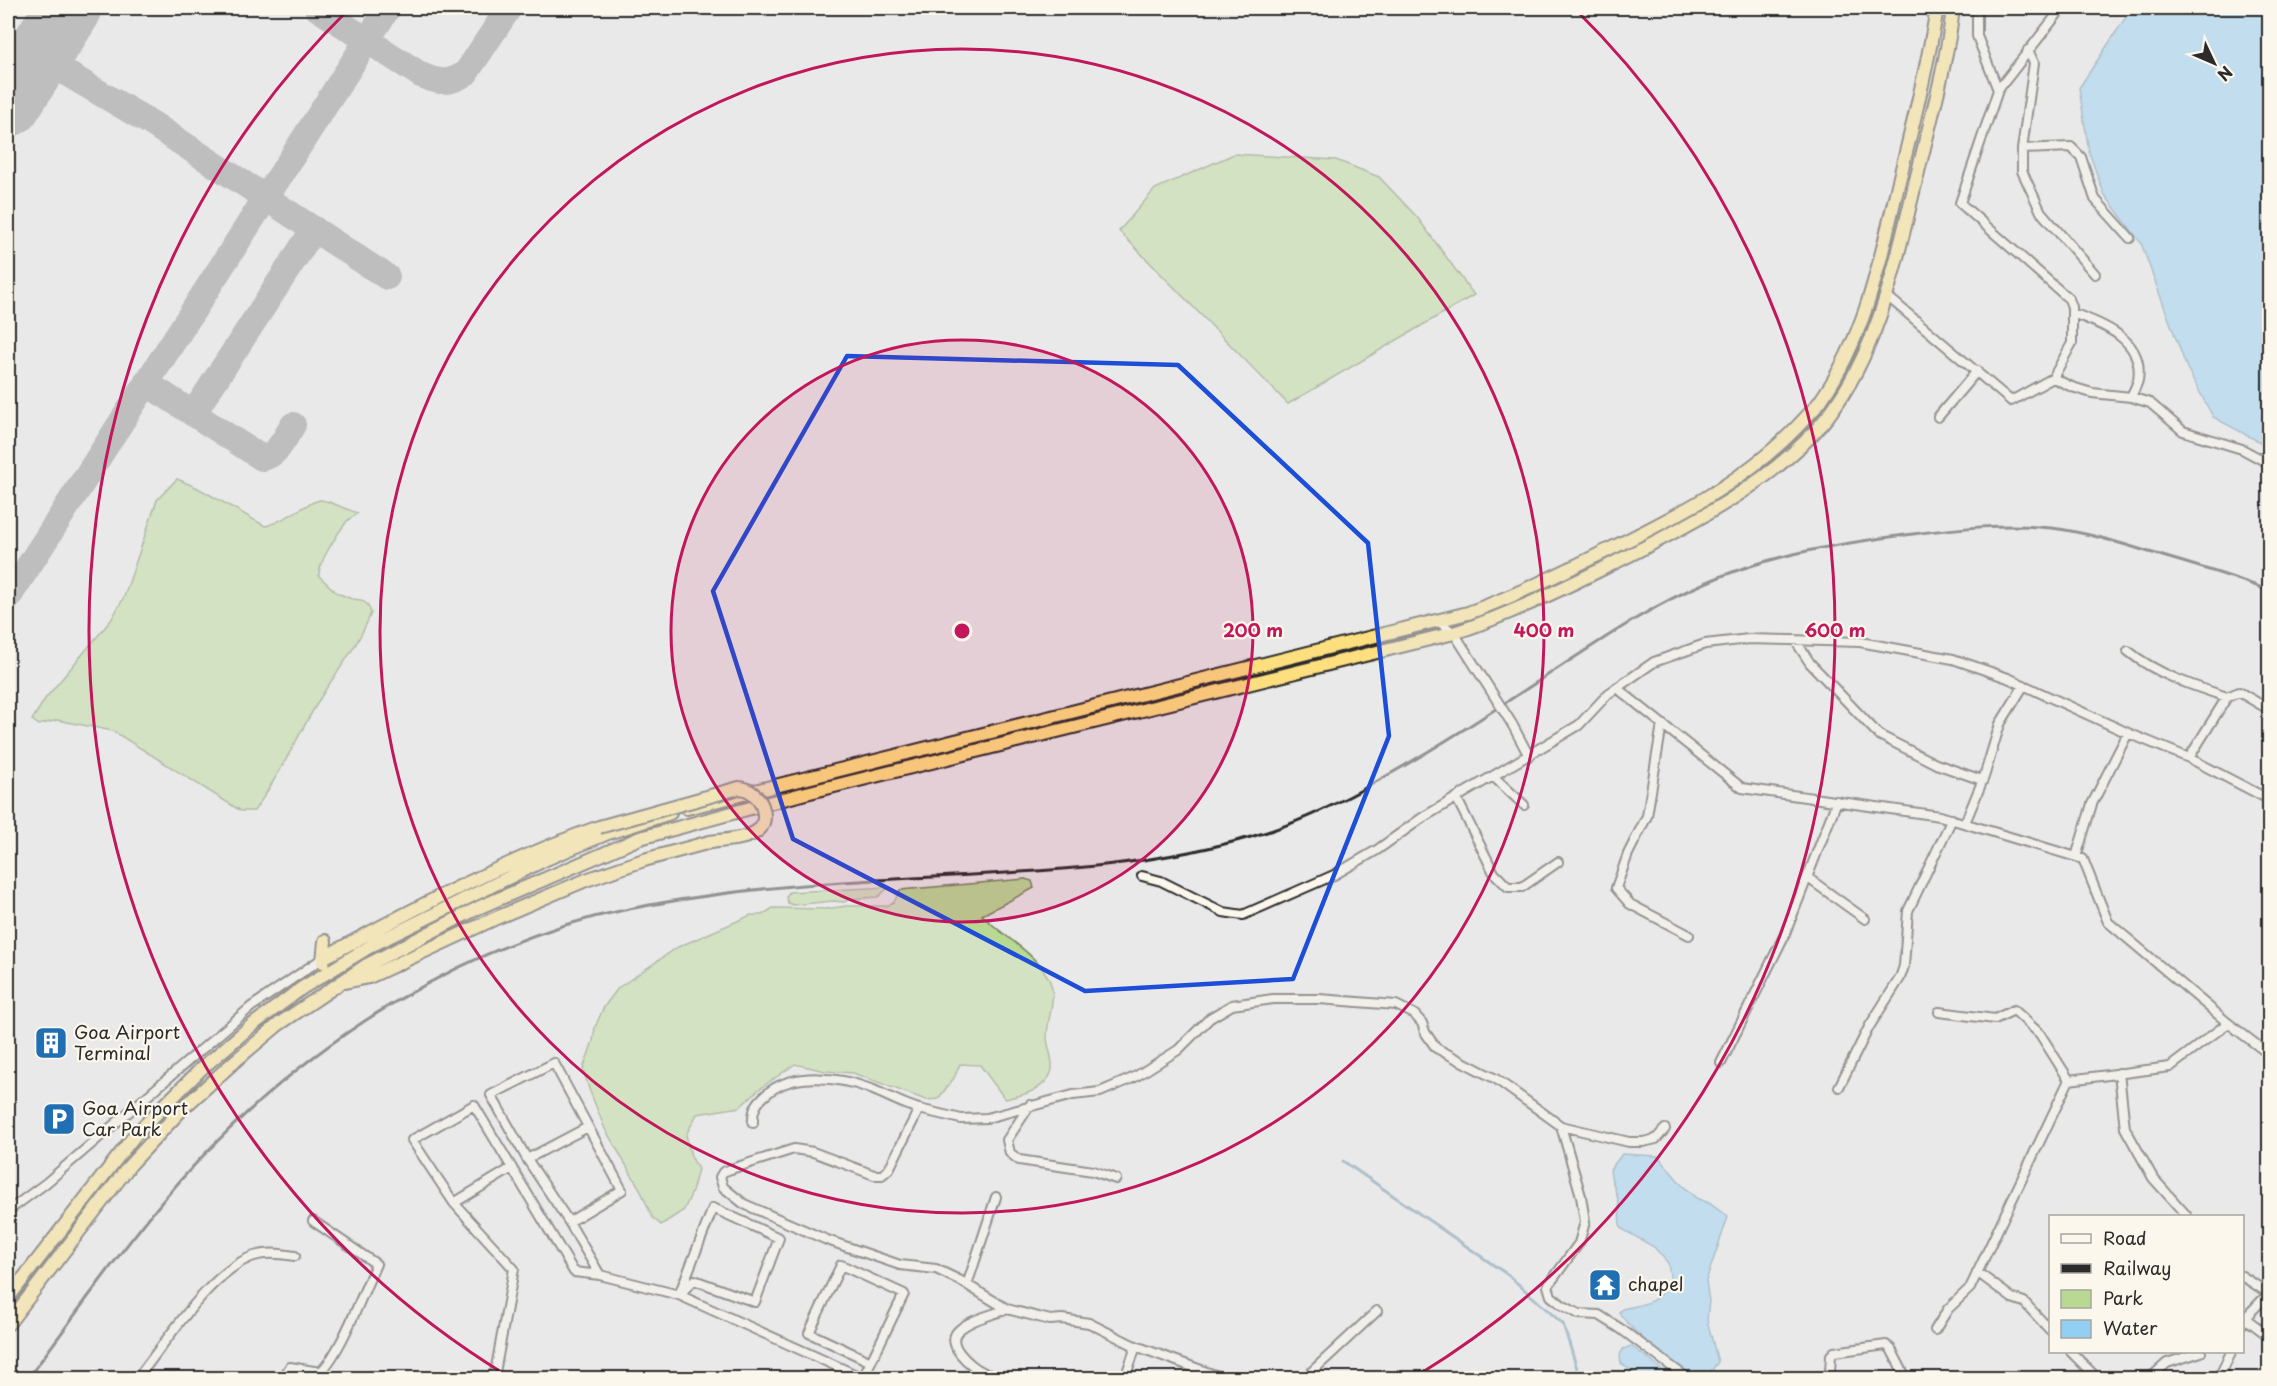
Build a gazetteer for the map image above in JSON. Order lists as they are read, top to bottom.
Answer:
{
  "places": {
    "building": ["Goa Airport Terminal"],
    "parking": ["Goa Airport Car Park"],
    "temple": ["chapel"]
  },
  "legend": [
    "Road",
    "Railway",
    "Park",
    "Water"
  ],
  "north": "bottom right",
  "rings": ["200 m", "400 m", "600 m"]
}
